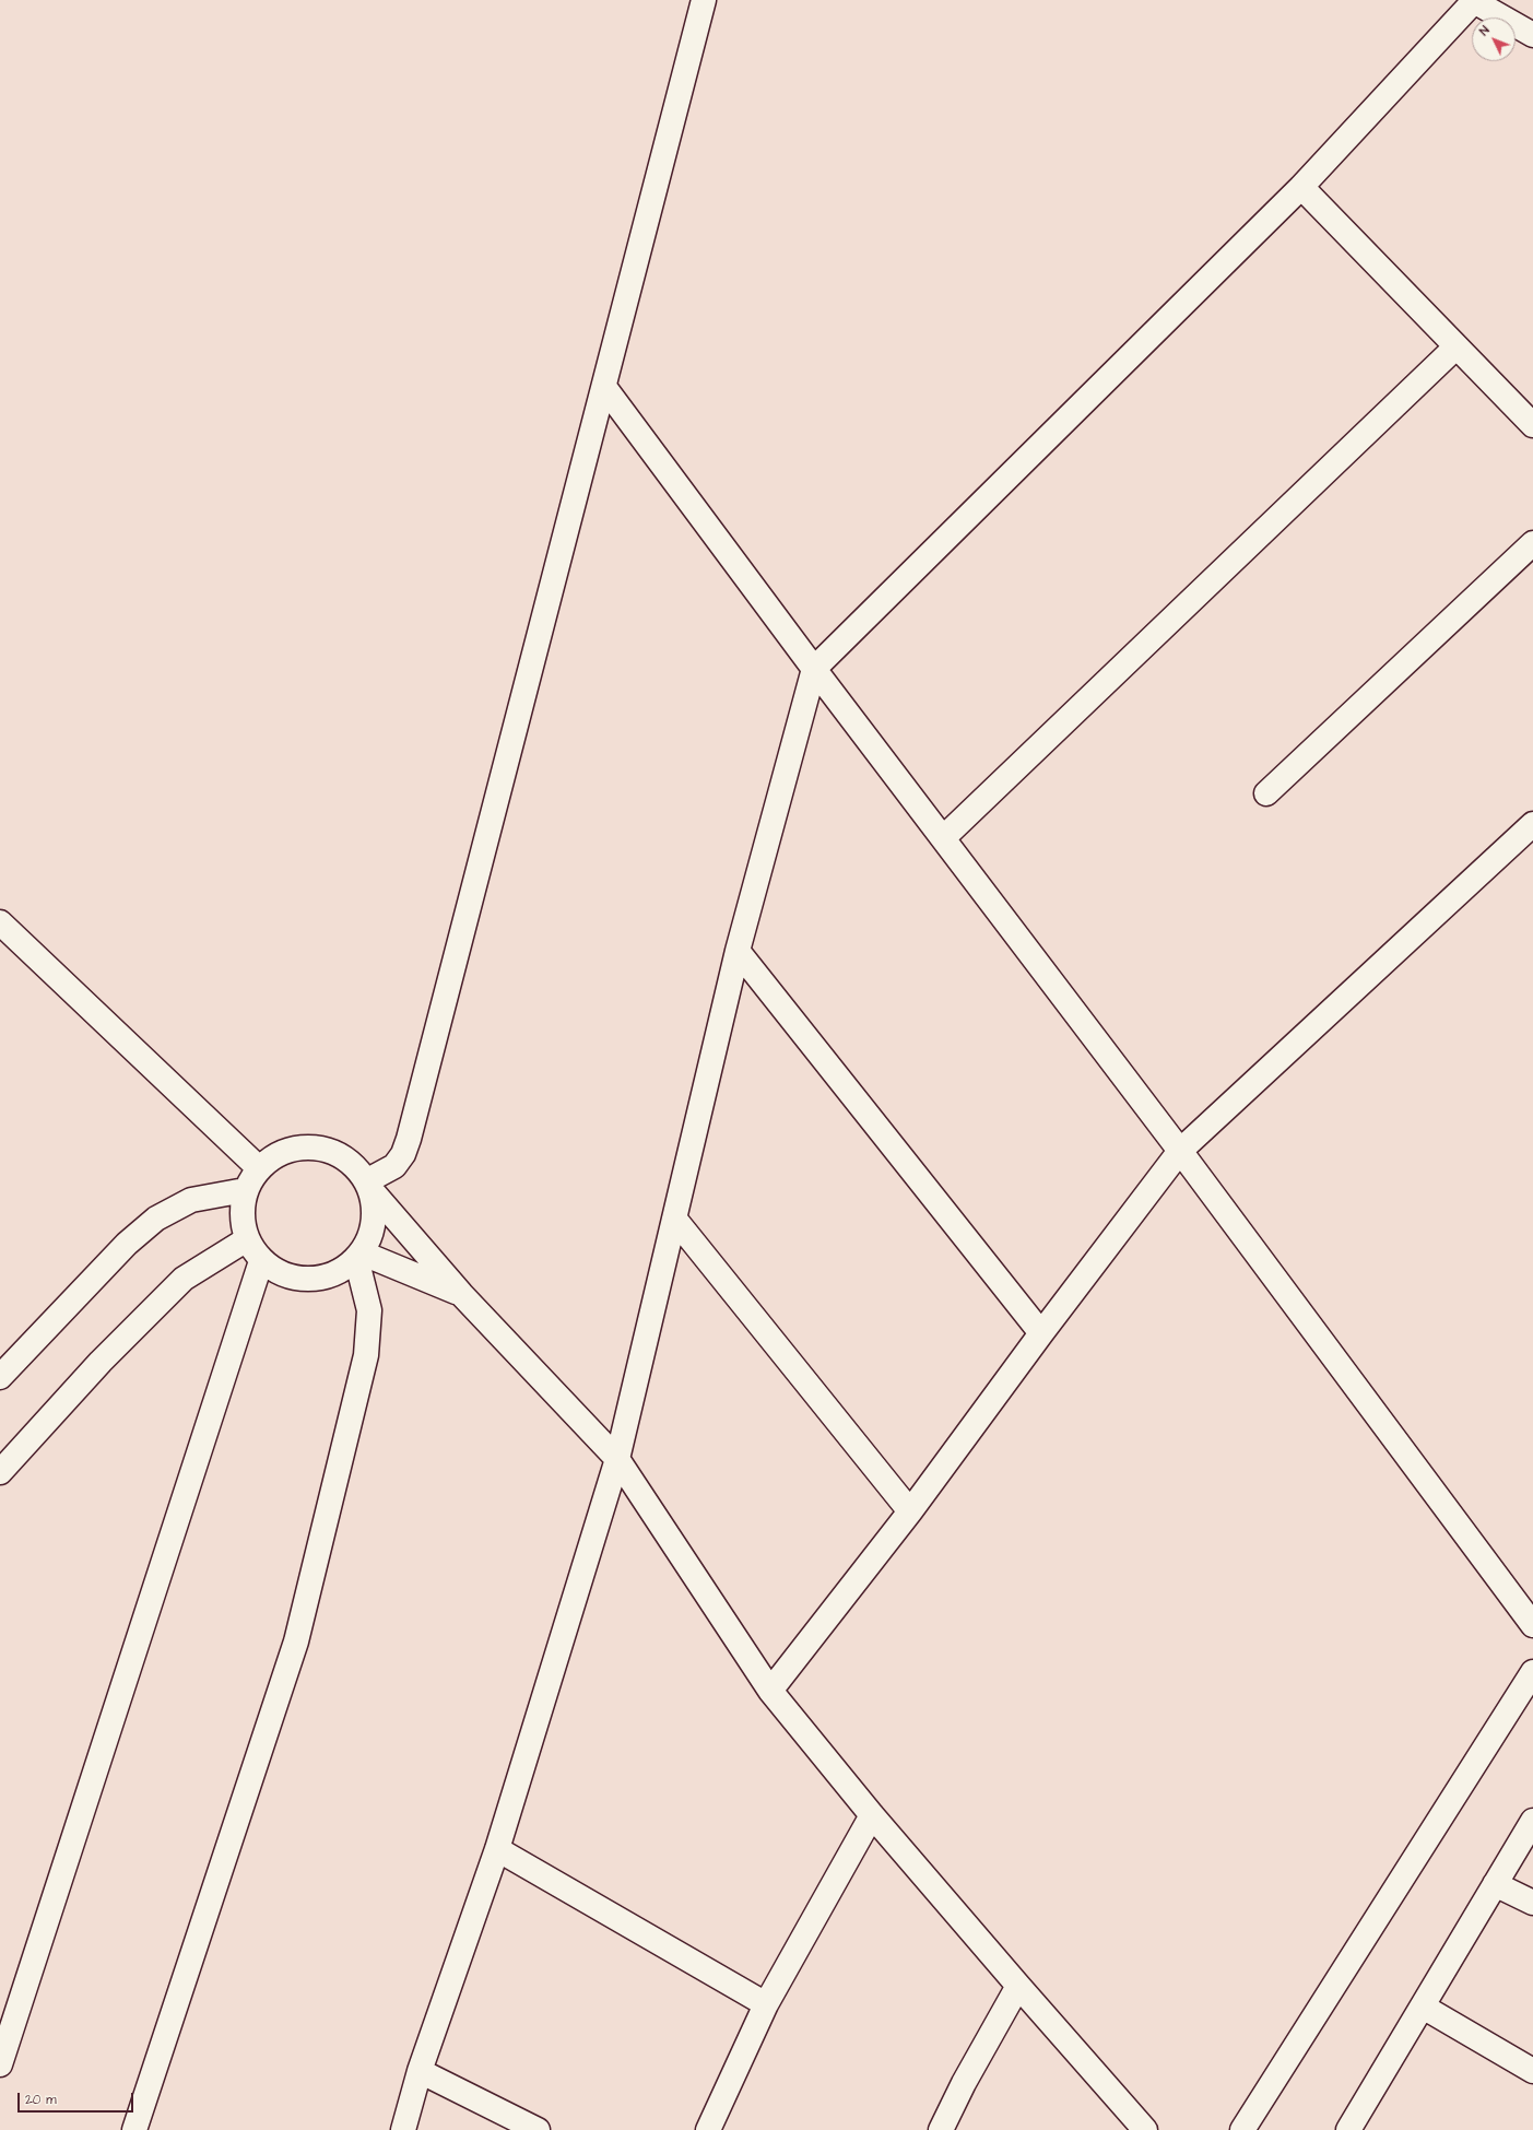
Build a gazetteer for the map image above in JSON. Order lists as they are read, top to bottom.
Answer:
{
  "scale_bar": "20 m",
  "north": "top left"
}
